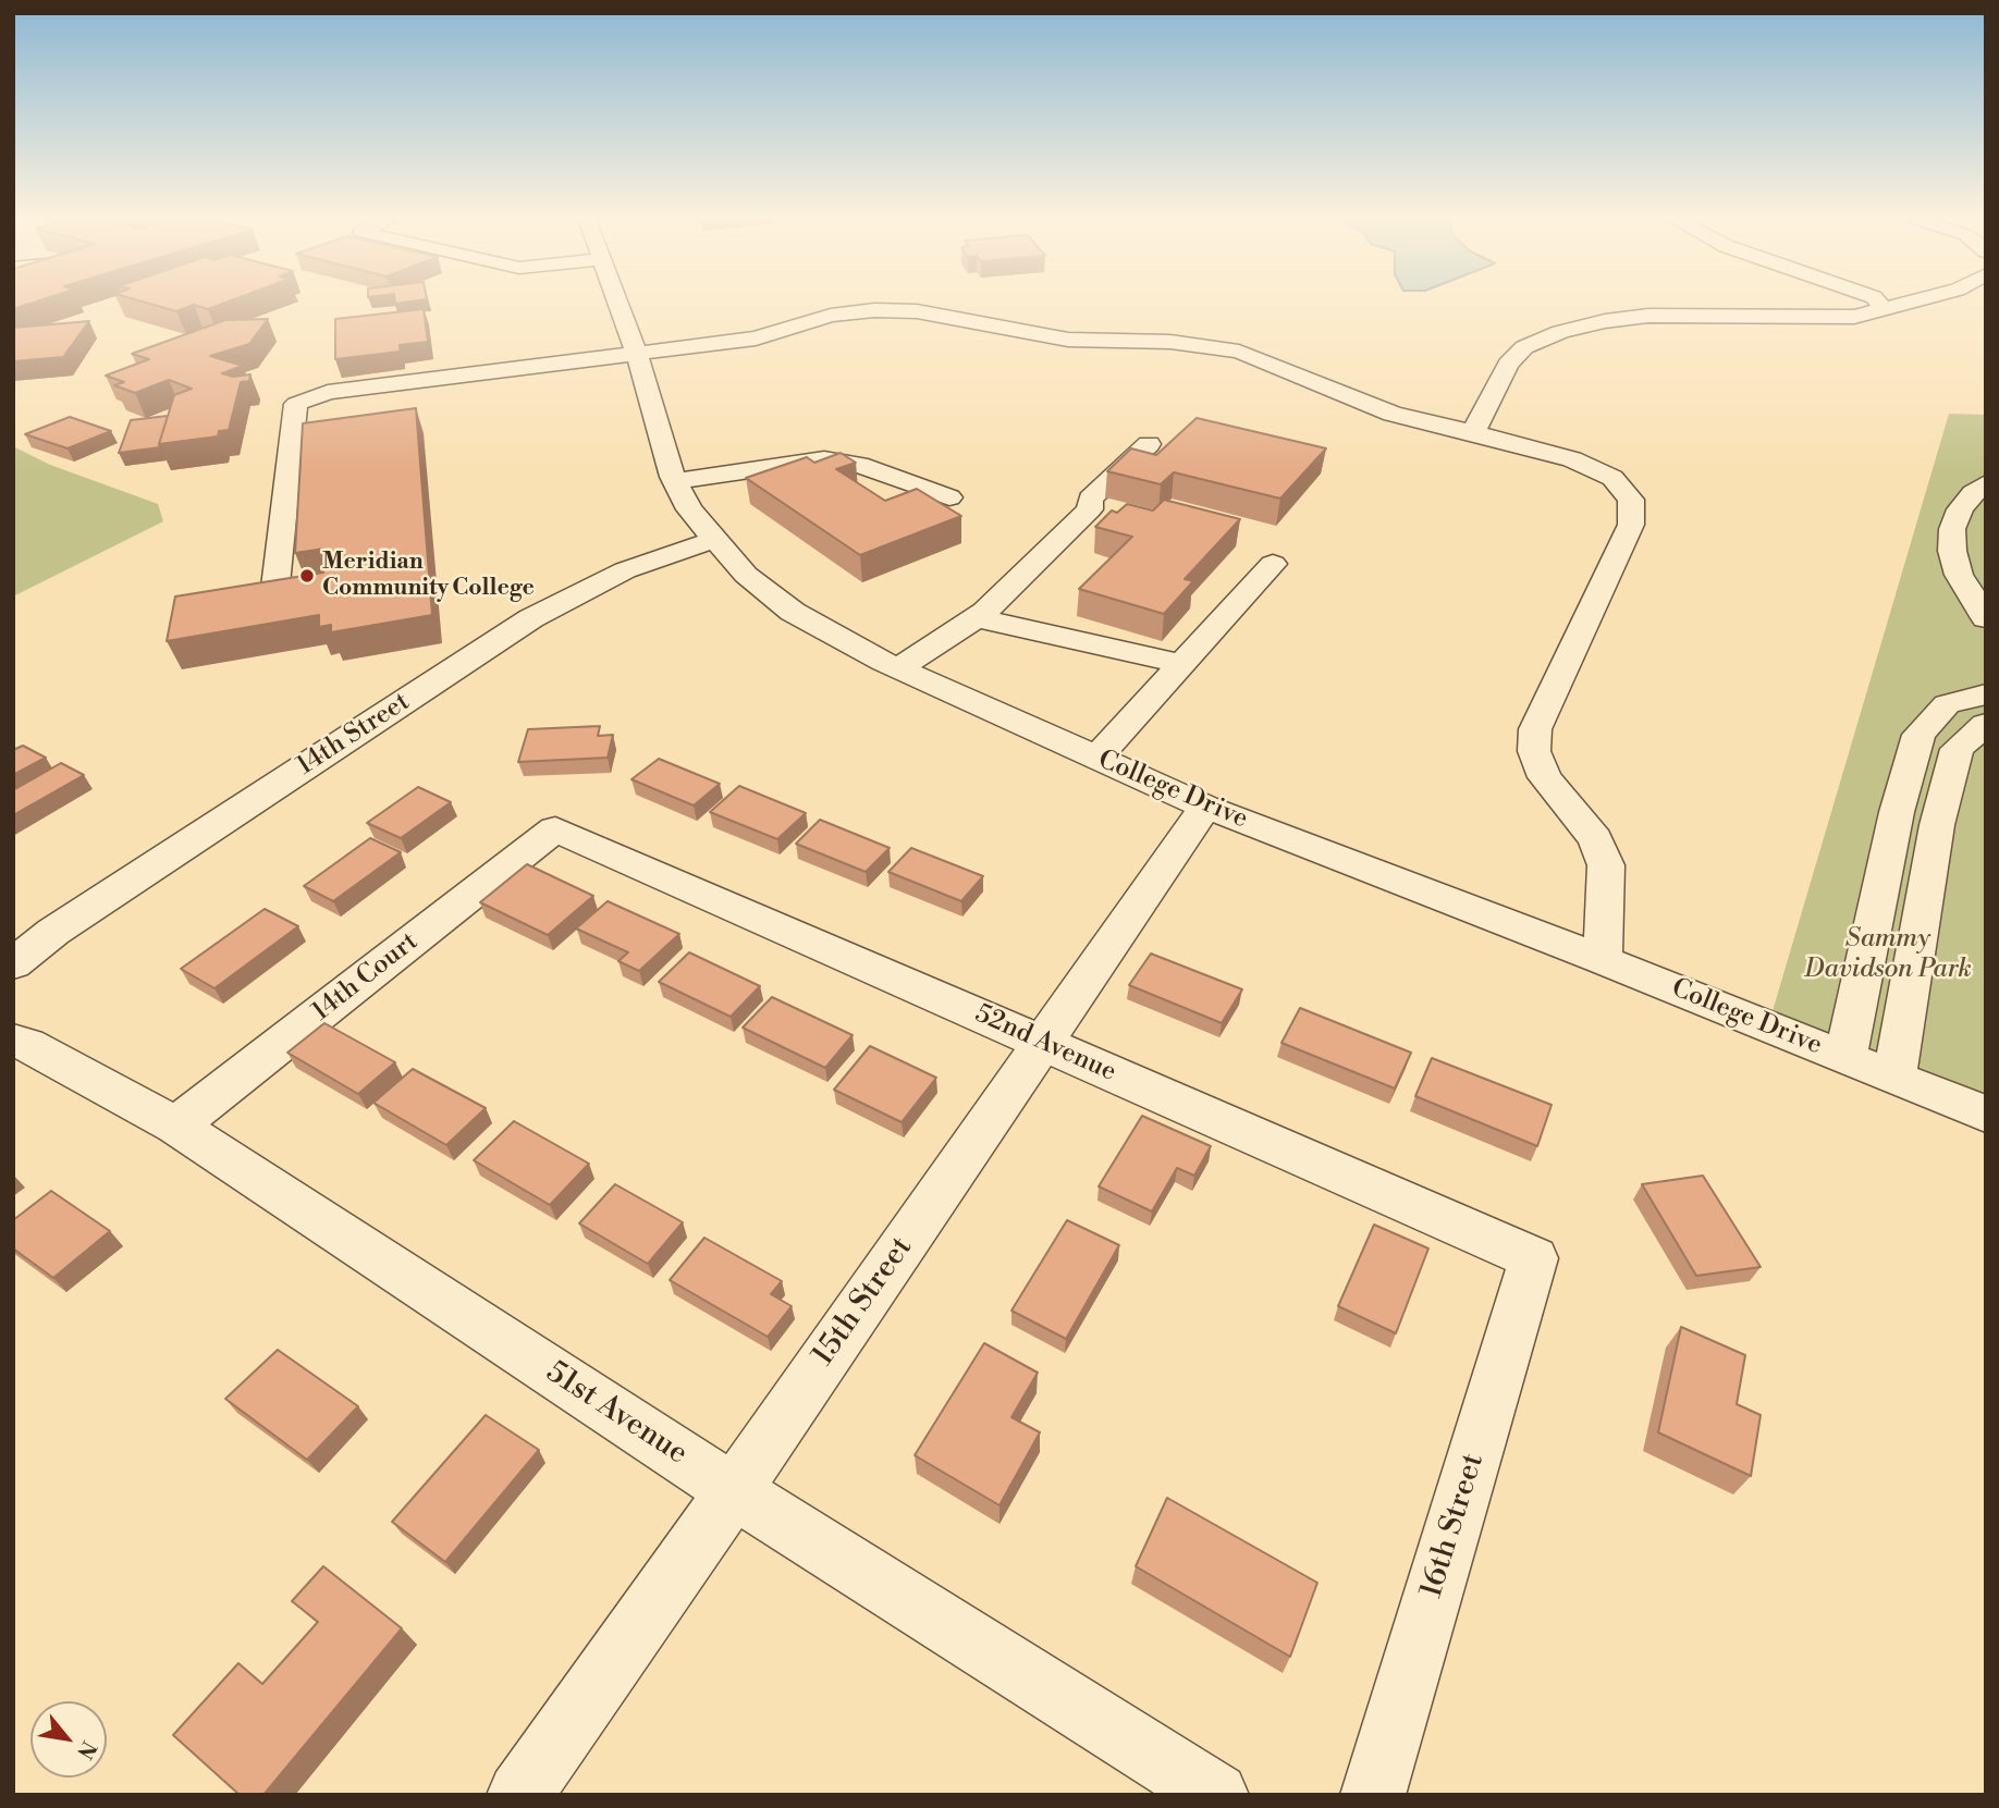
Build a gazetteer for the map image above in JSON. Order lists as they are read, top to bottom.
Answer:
{
  "streets": {
    "street": [
      "14th Street",
      "College Drive",
      "14th Court",
      "52nd Avenue",
      "15th Street",
      "51st Avenue",
      "16th Street"
    ]
  },
  "crossings": [
    ["14th Street", "College Drive"],
    ["College Drive", "15th Street"],
    ["14th Court", "52nd Avenue"],
    ["14th Court", "51st Avenue"],
    ["52nd Avenue", "15th Street"],
    ["52nd Avenue", "16th Street"],
    ["15th Street", "51st Avenue"]
  ],
  "parks": ["Sammy Davidson Park"],
  "places": ["Meridian Community College"],
  "north": "bottom right"
}
